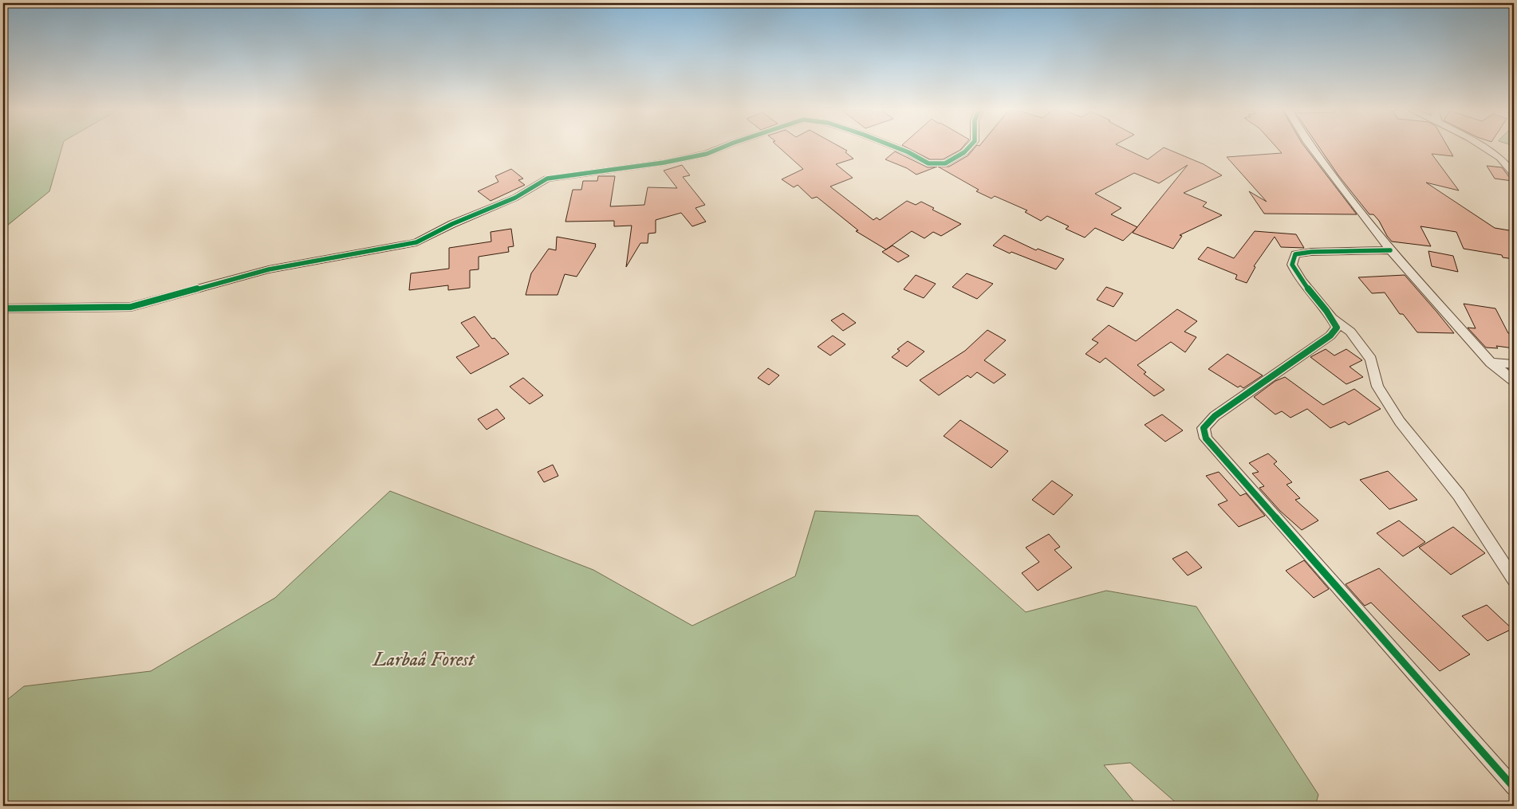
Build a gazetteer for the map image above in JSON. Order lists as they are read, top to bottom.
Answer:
{
  "parks": ["Larbaâ Forest"]
}
